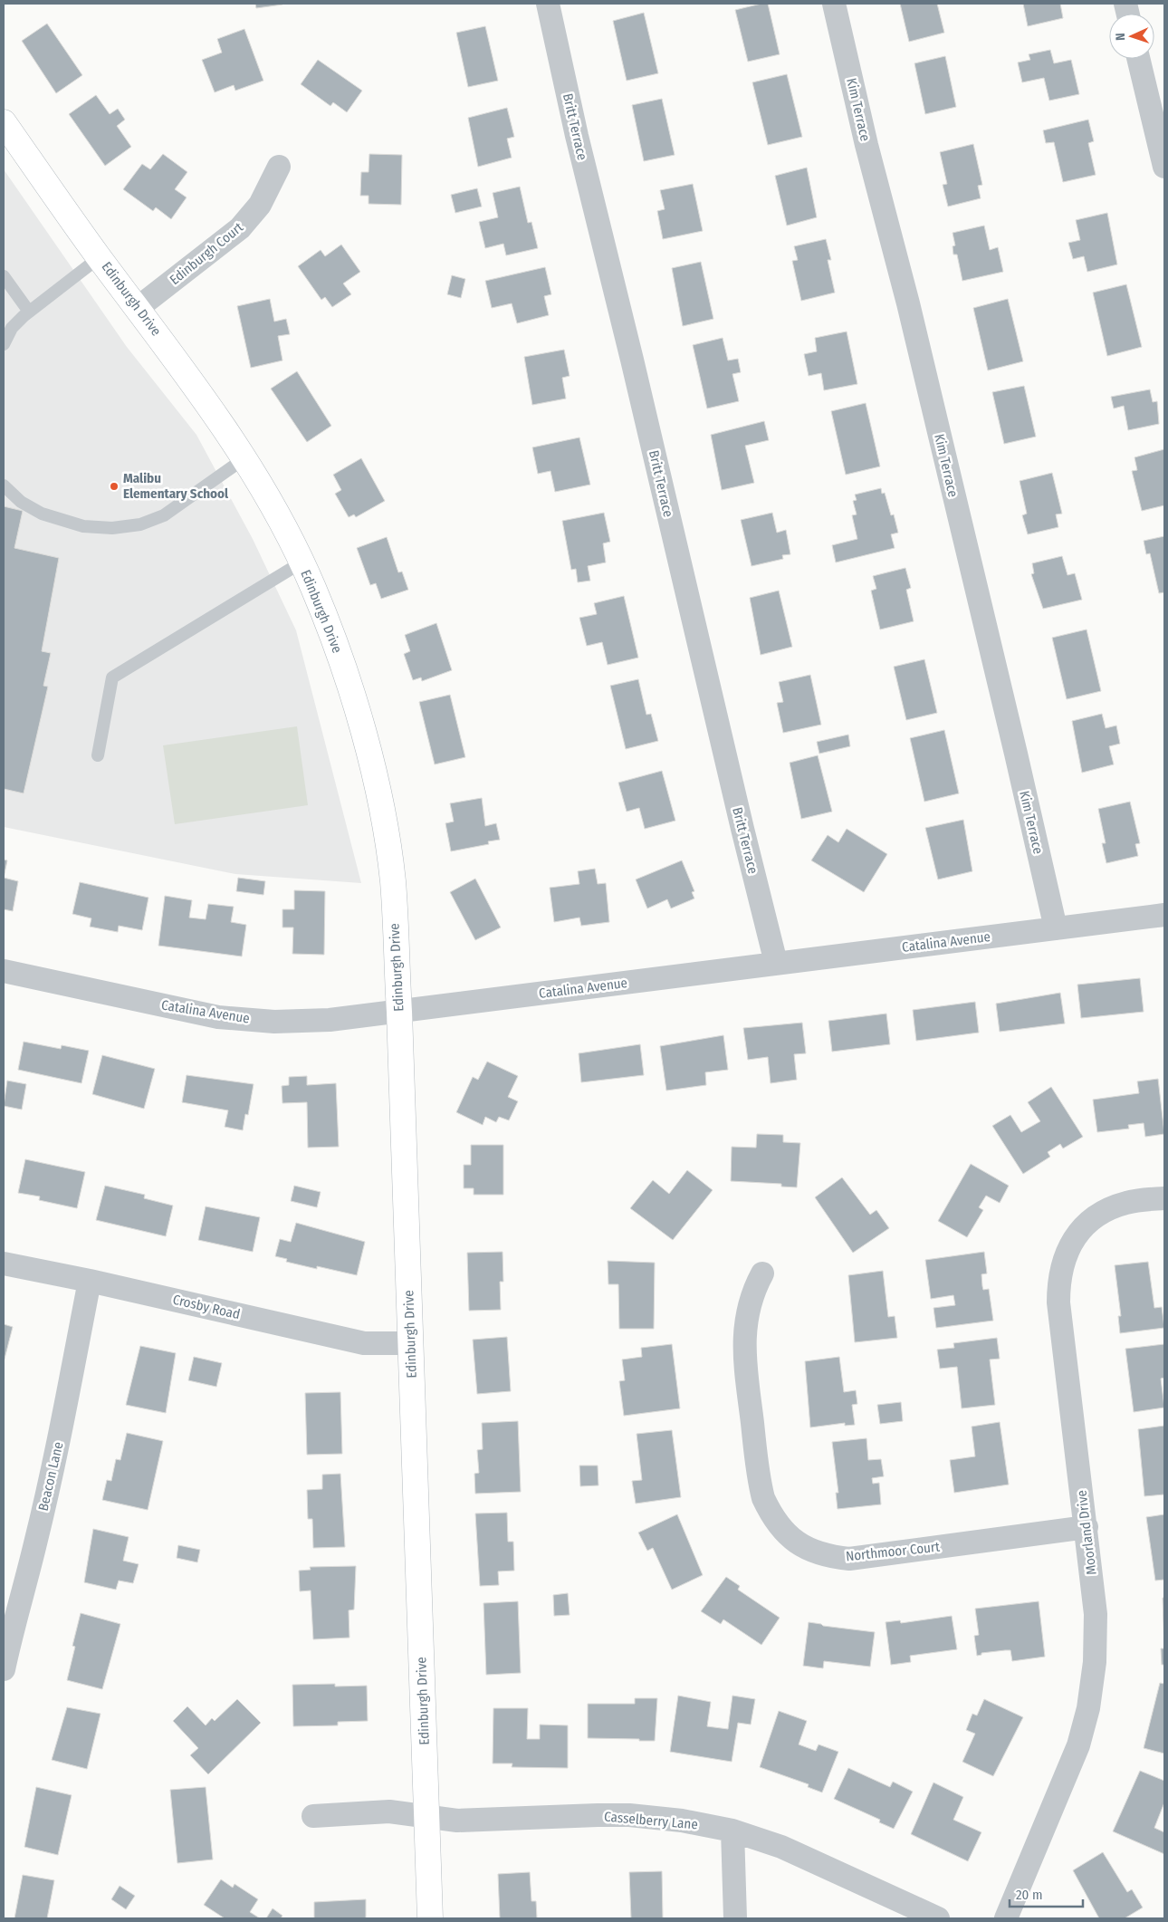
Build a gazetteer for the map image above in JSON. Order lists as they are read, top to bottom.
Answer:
{
  "streets": {
    "street": [
      "Kim Terrace",
      "Britt Terrace",
      "Edinburgh Court",
      "Edinburgh Drive",
      "Catalina Avenue",
      "Crosby Road",
      "Beacon Lane",
      "Moorland Drive",
      "Northmoor Court",
      "Casselberry Lane"
    ]
  },
  "crossings": [
    ["Kim Terrace", "Catalina Avenue"],
    ["Britt Terrace", "Catalina Avenue"],
    ["Edinburgh Court", "Edinburgh Drive"],
    ["Edinburgh Drive", "Catalina Avenue"],
    ["Edinburgh Drive", "Crosby Road"],
    ["Edinburgh Drive", "Casselberry Lane"],
    ["Crosby Road", "Beacon Lane"],
    ["Moorland Drive", "Northmoor Court"]
  ],
  "places": ["Malibu Elementary School"],
  "scale_bar": "20 m",
  "north": "left"
}
